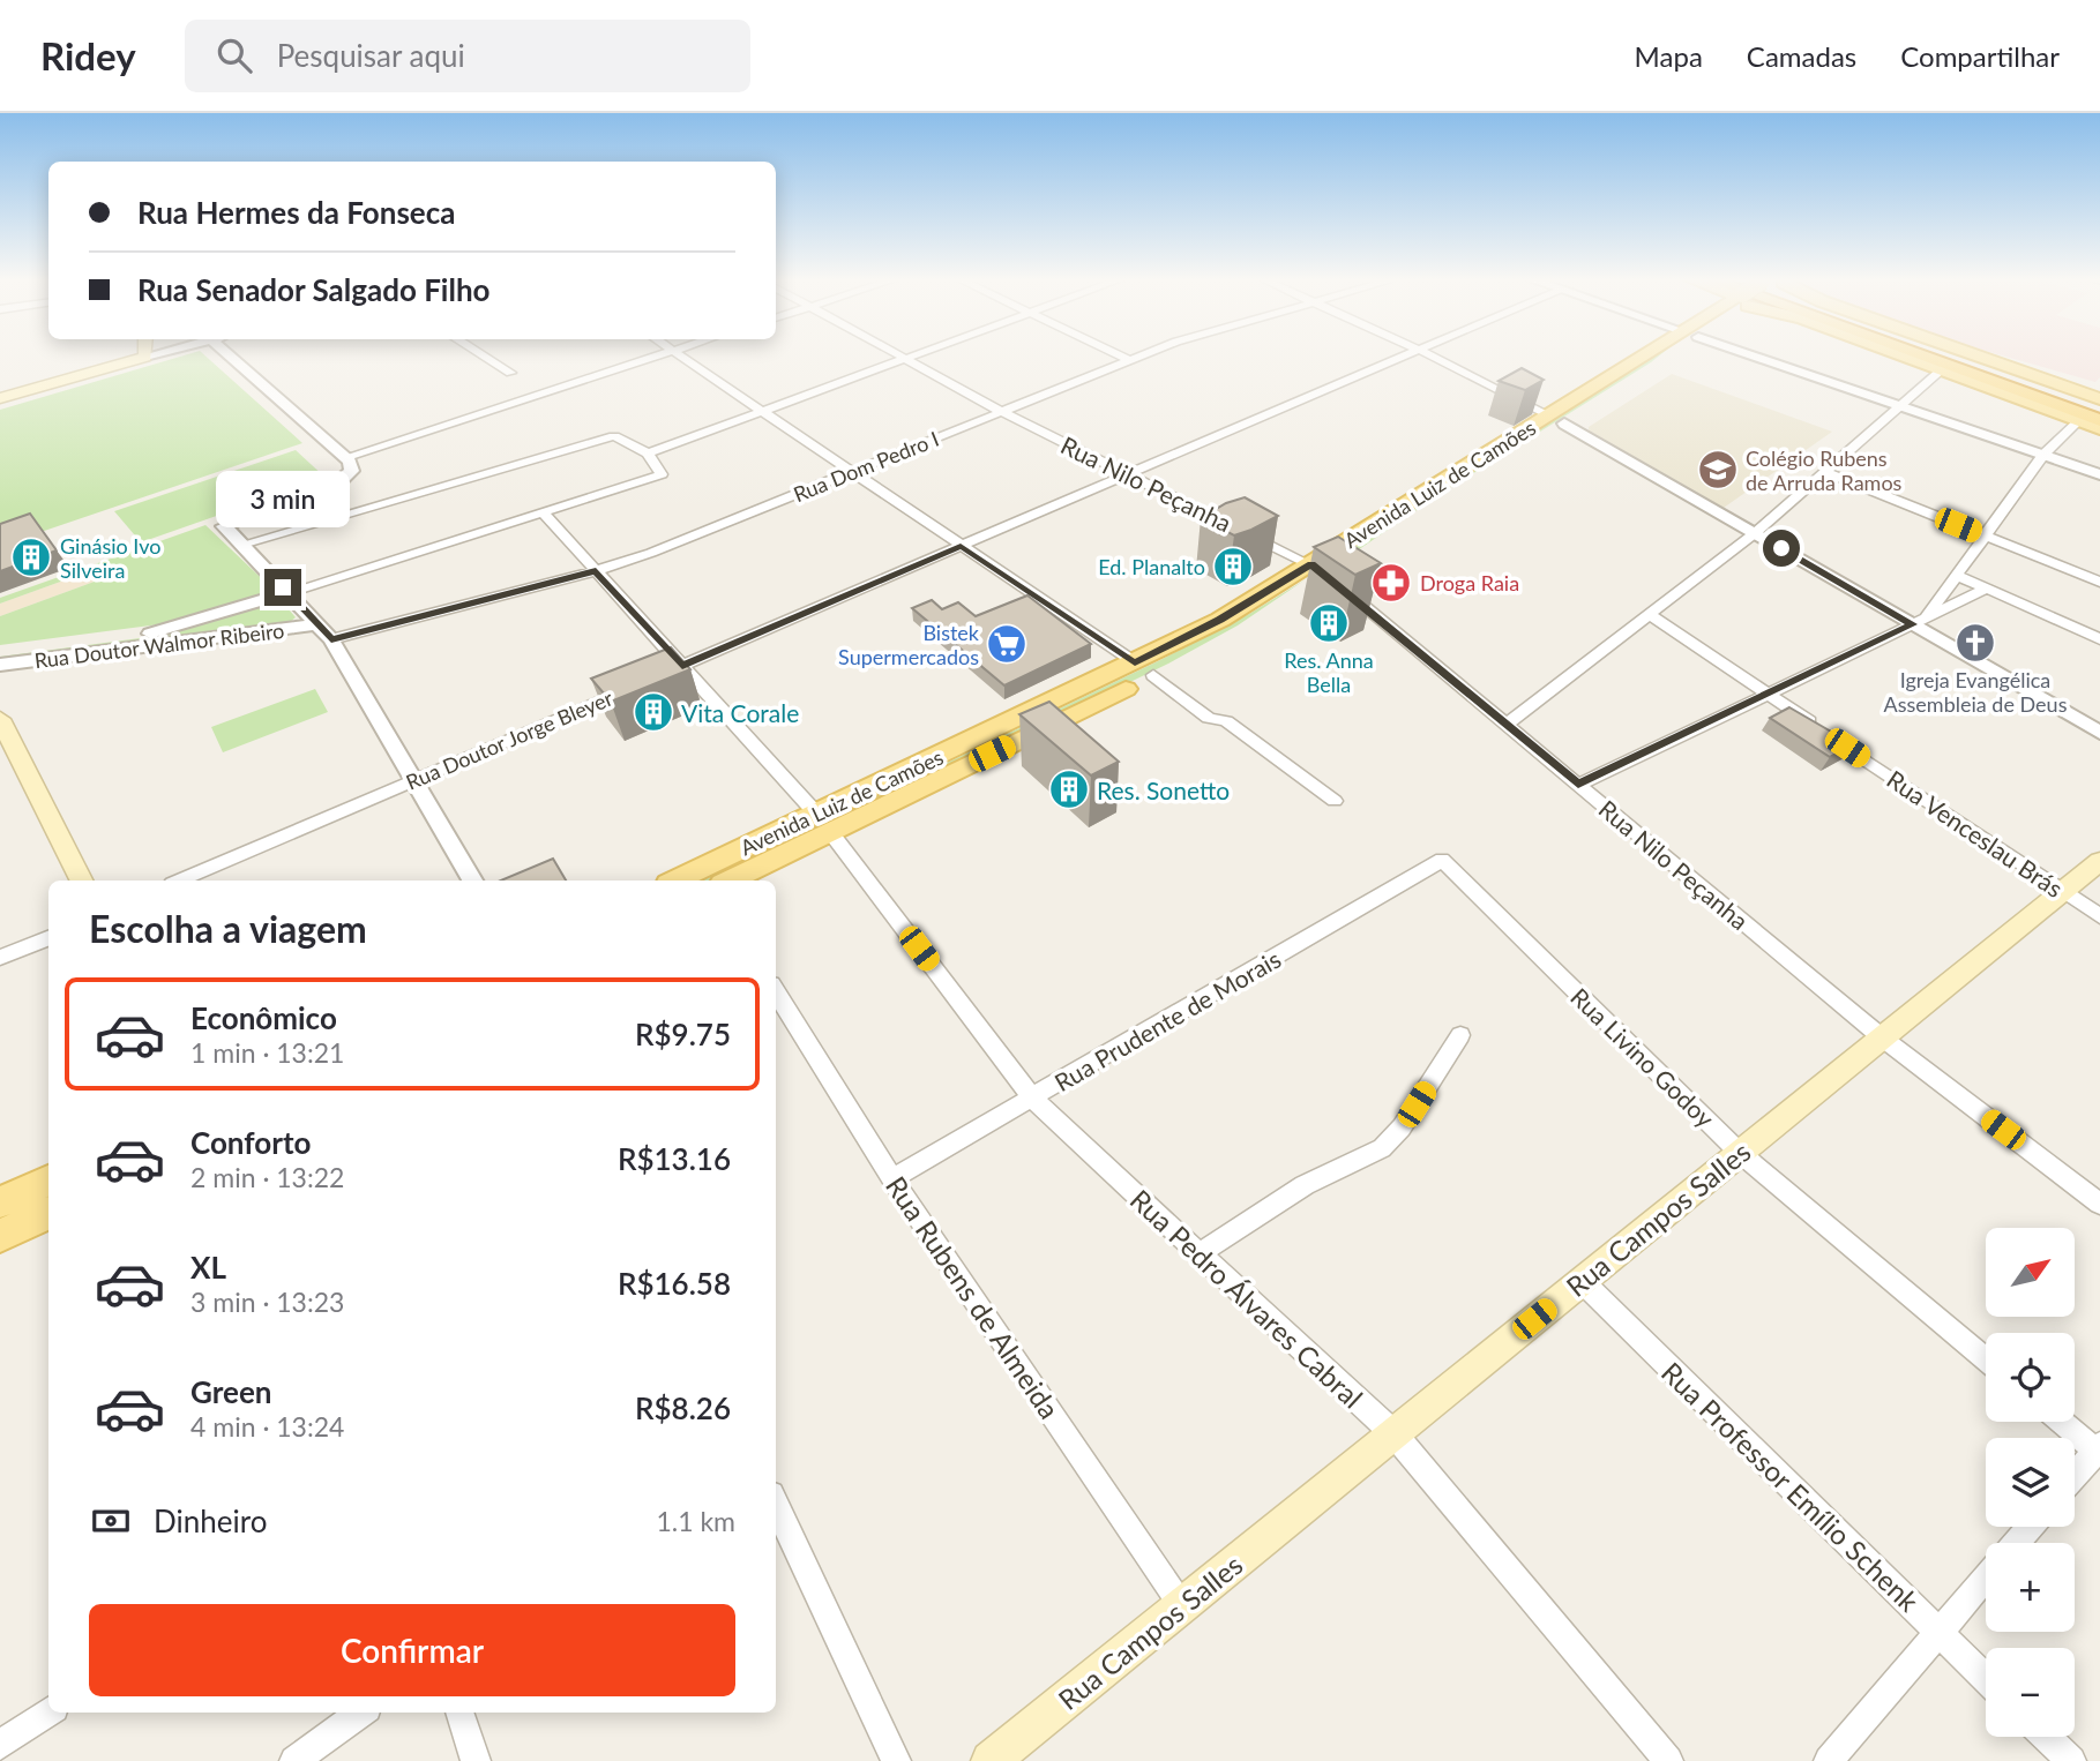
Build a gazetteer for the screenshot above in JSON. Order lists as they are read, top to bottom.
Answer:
{
  "streets": {
    "main road": ["Avenida Luiz de Camões", "Rua Campos Salles"],
    "street": [
      "Rua Dom Pedro I",
      "Rua Nilo Peçanha",
      "Rua Doutor Walmor Ribeiro",
      "Rua Doutor Jorge Bleyer",
      "Rua Venceslau Brás",
      "Rua Prudente de Morais",
      "Rua Livino Godoy",
      "Rua Rubens de Almeida",
      "Rua Pedro Álvares Cabral",
      "Rua Professor Emílio Schenk"
    ]
  },
  "crossings": [
    ["Rua Dom Pedro I", "Rua Nilo Peçanha"],
    ["Rua Dom Pedro I", "Rua Doutor Walmor Ribeiro"],
    ["Rua Dom Pedro I", "Rua Pedro Álvares Cabral"],
    ["Rua Nilo Peçanha", "Avenida Luiz de Camões"],
    ["Rua Nilo Peçanha", "Rua Campos Salles"],
    ["Avenida Luiz de Camões", "Rua Pedro Álvares Cabral"],
    ["Rua Venceslau Brás", "Rua Campos Salles"],
    ["Rua Prudente de Morais", "Rua Livino Godoy"],
    ["Rua Prudente de Morais", "Rua Rubens de Almeida"],
    ["Rua Prudente de Morais", "Rua Pedro Álvares Cabral"],
    ["Rua Livino Godoy", "Rua Campos Salles"],
    ["Rua Campos Salles", "Rua Rubens de Almeida"],
    ["Rua Campos Salles", "Rua Pedro Álvares Cabral"],
    ["Rua Campos Salles", "Rua Professor Emílio Schenk"]
  ],
  "places": {
    "school or university": ["Colégio Rubens de Arruda Ramos"],
    "building": [
      "Ginásio Ivo Silveira",
      "Ed. Planalto",
      "Res. Anna Bella",
      "Vita Corale",
      "Res. Sonetto"
    ],
    "pharmacy": ["Droga Raia"],
    "church": ["Igreja Evangélica Assembleia de Deus"],
    "supermarket": ["Bistek Supermercados"]
  },
  "north": "top right",
  "page": {
    "header": "Ridey",
    "search": "Pesquisar aqui",
    "nav": ["Mapa", "Camadas", "Compartilhar"],
    "banner": ["Rua Hermes da Fonseca", "Rua Senador Salgado Filho"],
    "bubble": "3 min",
    "heading": "Escolha a viagem",
    "list": [
      {
        "name": "Econômico",
        "note": "1 min · 13:21",
        "value": "R$9.75"
      },
      {
        "name": "Conforto",
        "note": "2 min · 13:22",
        "value": "R$13.16"
      },
      {
        "name": "XL",
        "note": "3 min · 13:23",
        "value": "R$16.58"
      },
      {
        "name": "Green",
        "note": "4 min · 13:24",
        "value": "R$8.26"
      }
    ],
    "map_buttons": ["+", "−"],
    "pay": ["Dinheiro", "1.1 km"],
    "buttons": "Confirmar"
  }
}
